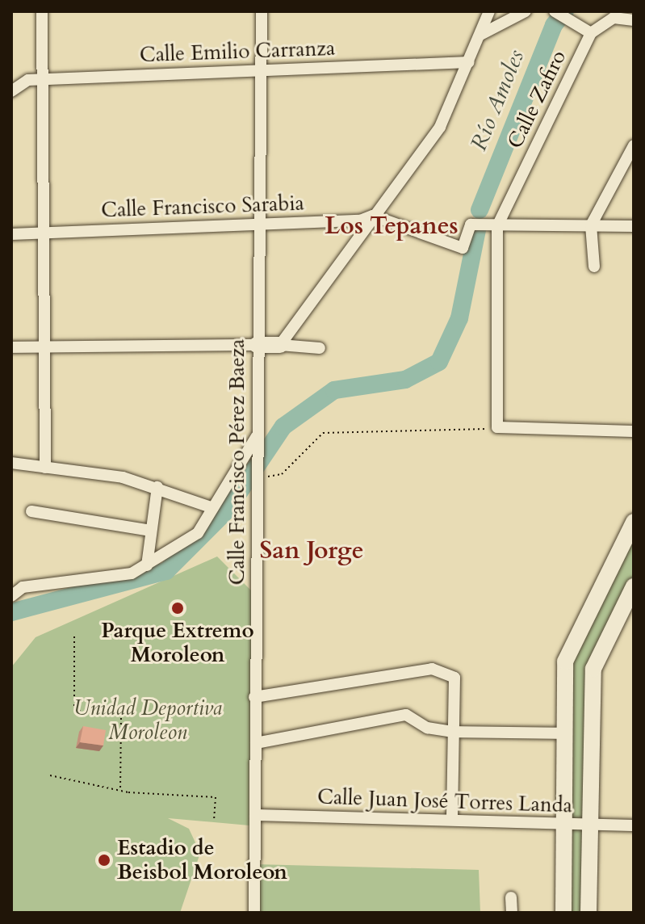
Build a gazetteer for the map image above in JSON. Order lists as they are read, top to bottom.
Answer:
{
  "streets": {
    "street": [
      "Calle Emilio Carranza",
      "Calle Zafiro",
      "Calle Francisco Sarabia",
      "Calle Francisco Pérez Baeza",
      "Calle Juan José Torres Landa"
    ]
  },
  "crossings": [
    ["Calle Emilio Carranza", "Calle Francisco Pérez Baeza"],
    ["Calle Zafiro", "Calle Francisco Sarabia"],
    ["Calle Francisco Sarabia", "Calle Francisco Pérez Baeza"],
    ["Calle Francisco Pérez Baeza", "Calle Juan José Torres Landa"]
  ],
  "districts": ["Los Tepanes", "San Jorge"],
  "water": ["Río Amoles"],
  "parks": ["Unidad Deportiva Moroleon"],
  "places": ["Parque Extremo Moroleon", "Estadio de Beisbol Moroleon"]
}
